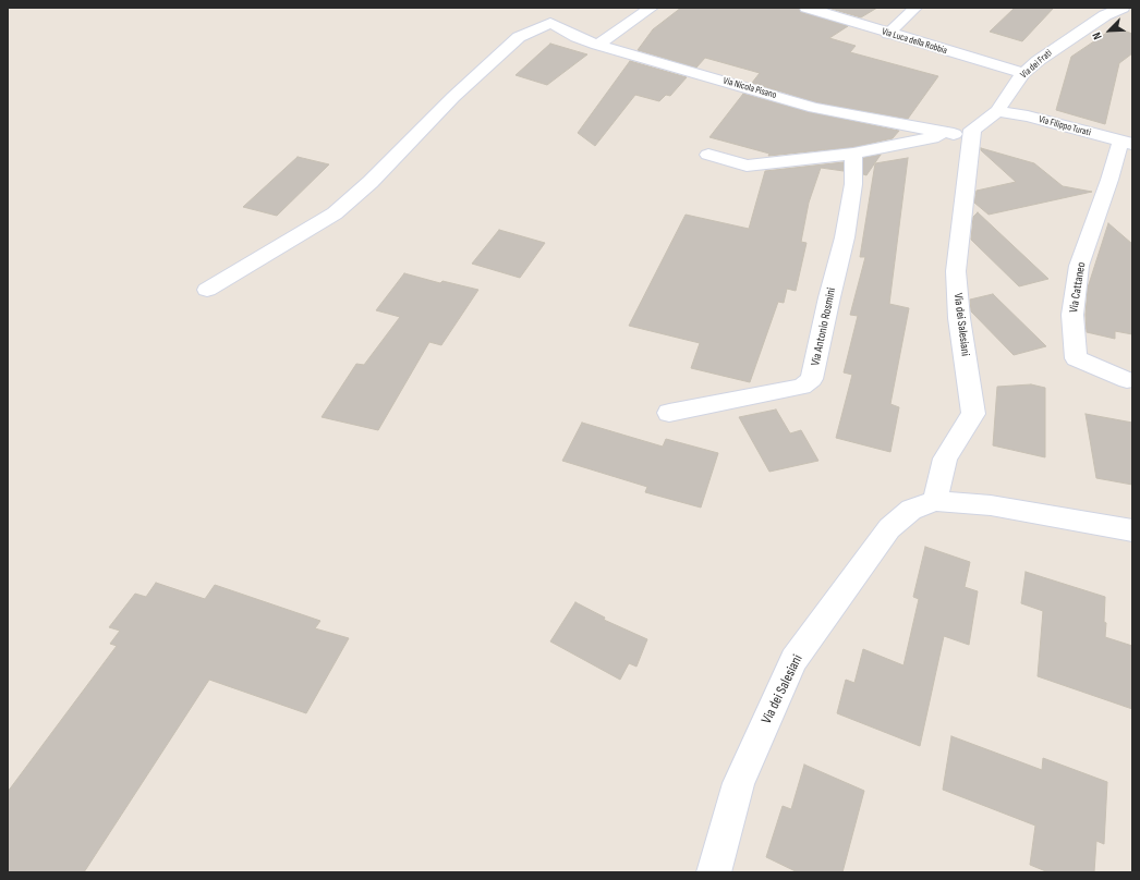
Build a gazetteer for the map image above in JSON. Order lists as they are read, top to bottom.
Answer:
{
  "streets": {
    "street": [
      "Via Luca della Robbia",
      "Via dei Frati",
      "Via Nicola Pisano",
      "Via Filippo Turati",
      "Via Cattaneo",
      "Via dei Salesiani",
      "Via Antonio Rosmini"
    ]
  },
  "crossings": [
    ["Via Luca della Robbia", "Via dei Frati"],
    ["Via dei Frati", "Via Nicola Pisano"],
    ["Via dei Frati", "Via Filippo Turati"],
    ["Via dei Frati", "Via dei Salesiani"],
    ["Via Nicola Pisano", "Via dei Salesiani"],
    ["Via Filippo Turati", "Via Cattaneo"]
  ],
  "north": "bottom left"
}
